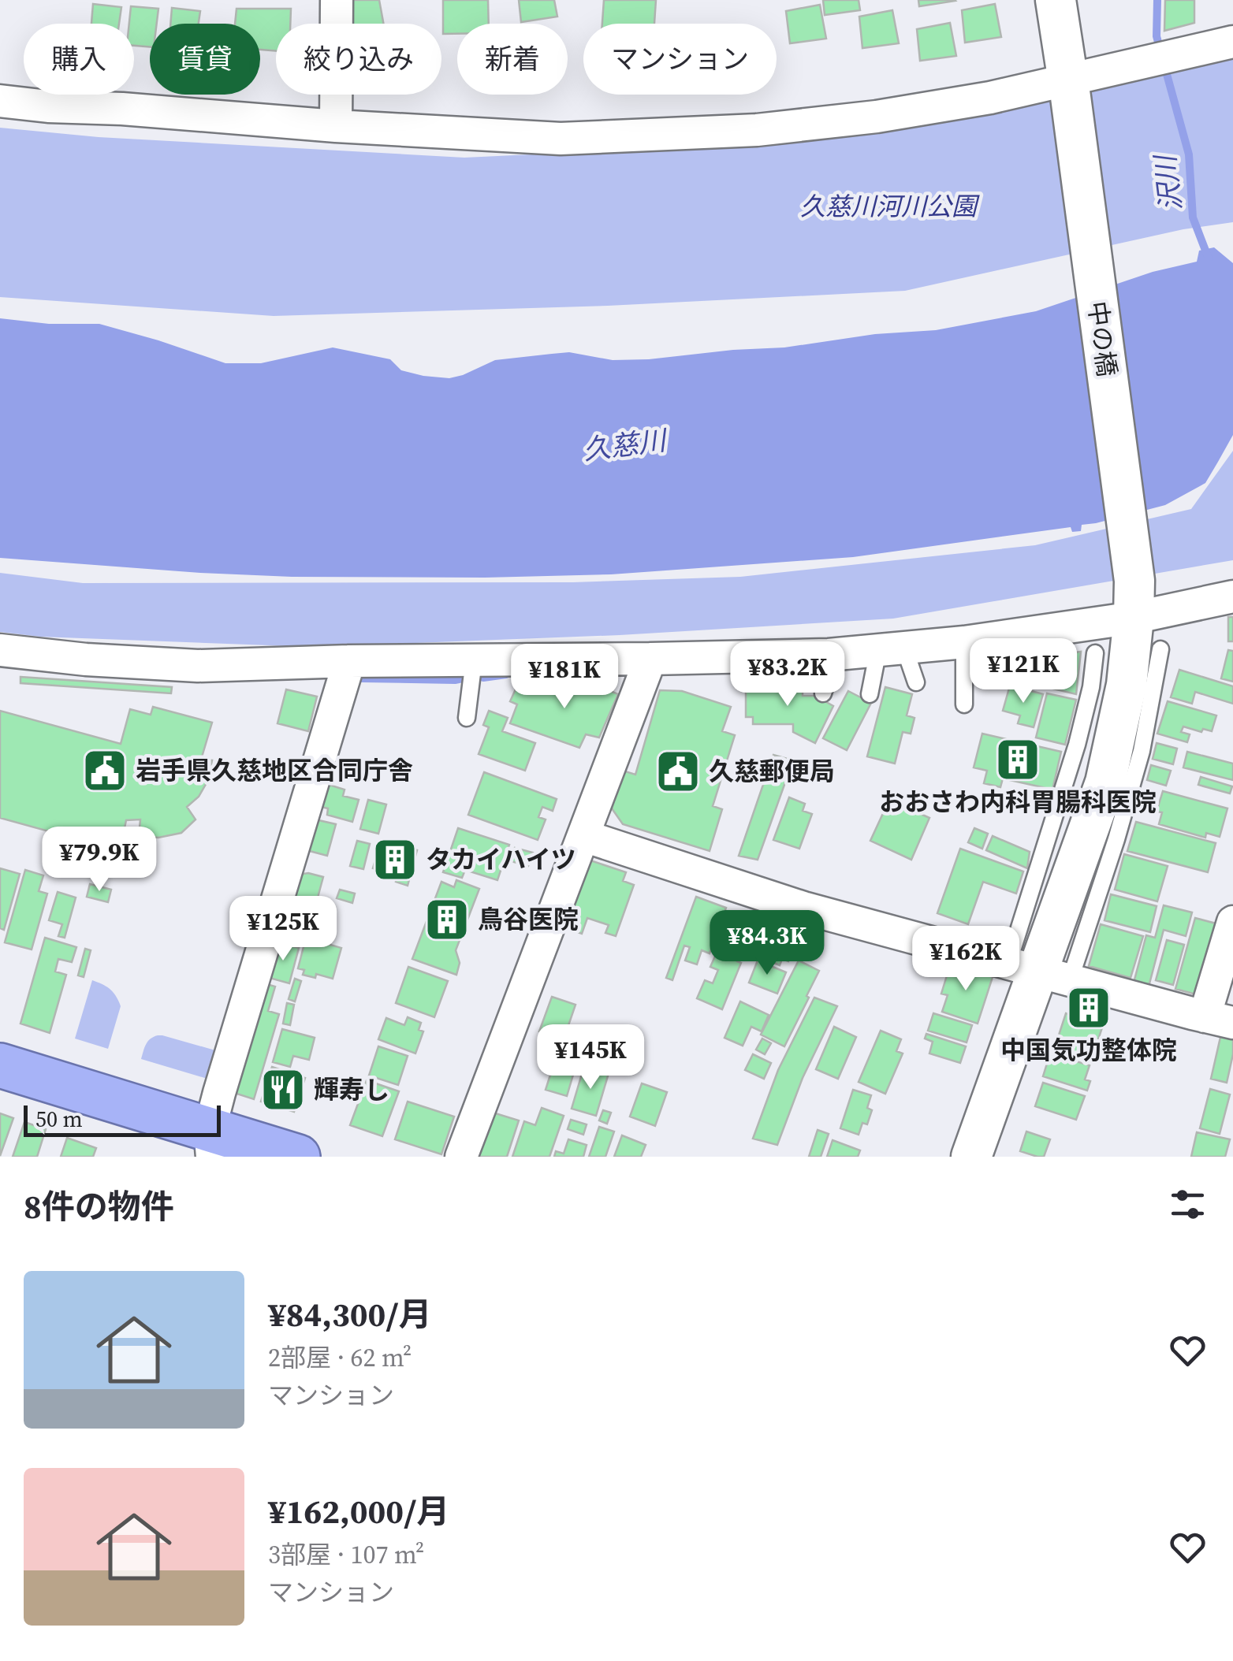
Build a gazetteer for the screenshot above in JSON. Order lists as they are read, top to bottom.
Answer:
{
  "streets": {
    "street": ["中の橋"]
  },
  "water": ["沢川", "久慈川"],
  "parks": ["久慈川河川公園"],
  "places": {
    "building": [
      "おおさわ内科胃腸科医院",
      "タカイハイツ",
      "鳥谷医院",
      "中国気功整体院"
    ],
    "public building": ["岩手県久慈地区合同庁舎", "久慈郵便局"],
    "restaurant": ["輝寿し"]
  },
  "scale_bar": "50 m",
  "page": {
    "chip": [
      "購入",
      "賃貸",
      "絞り込み",
      "新着",
      "マンション"
    ],
    "price": [
      "¥121K",
      "¥83.2K",
      "¥181K",
      "¥79.9K",
      "¥125K",
      "¥84.3K",
      "¥162K",
      "¥145K"
    ],
    "scale": "50 m",
    "heading": "8件の物件",
    "list": [
      {
        "name": "¥84,300/月",
        "note": "2部屋 · 62 m² · マンション"
      },
      {
        "name": "¥162,000/月",
        "note": "3部屋 · 107 m² · マンション"
      }
    ]
  }
}
